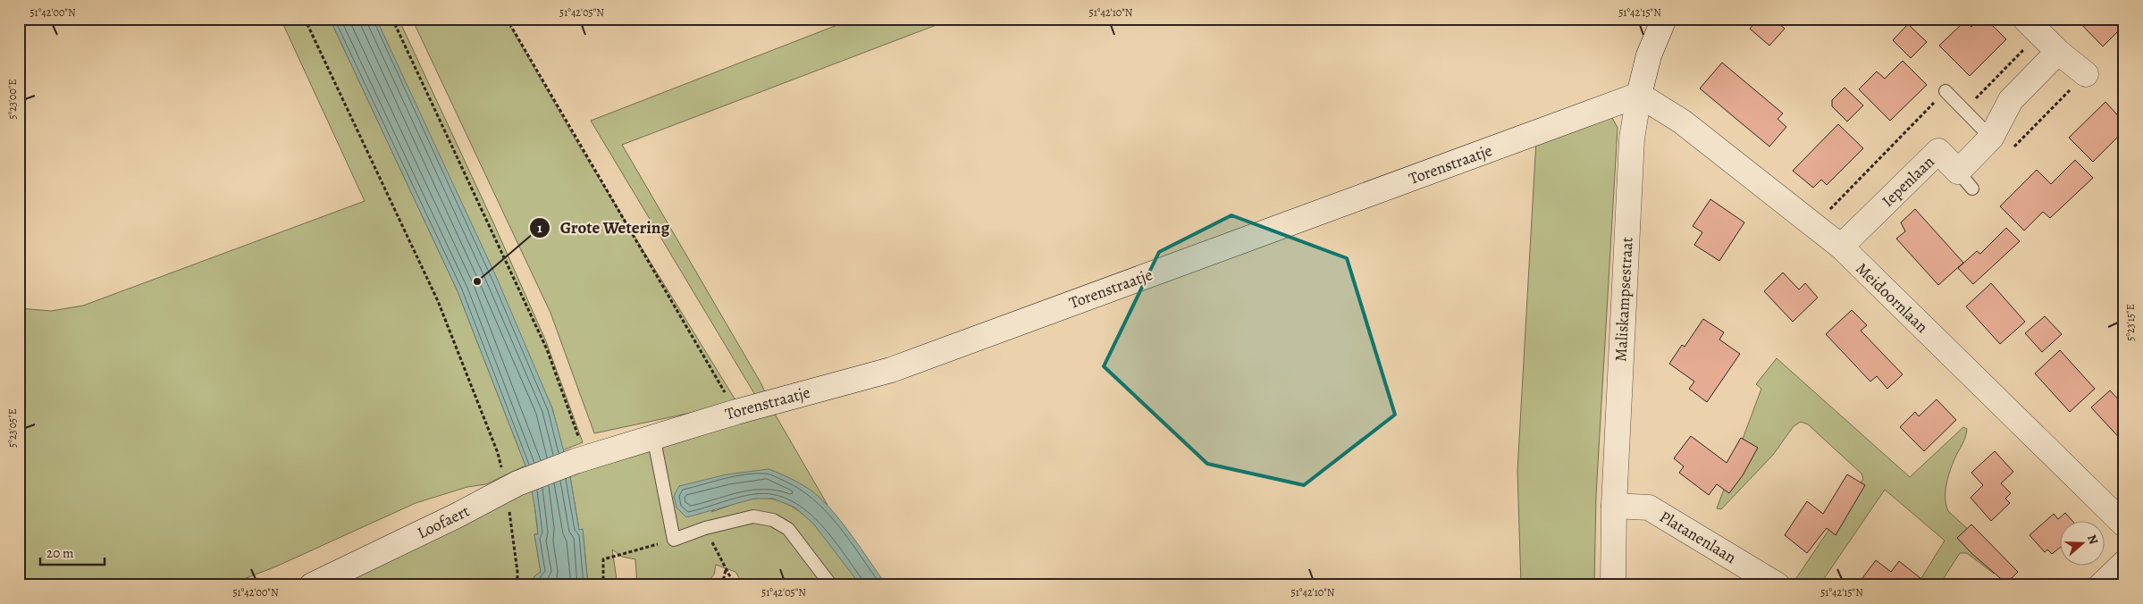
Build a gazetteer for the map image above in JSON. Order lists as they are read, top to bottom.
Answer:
{
  "streets": {
    "street": [
      "Torenstraatje",
      "Iepenlaan",
      "Meidoornlaan",
      "Maliskampsestraat",
      "Loofaert",
      "Platanenlaan"
    ]
  },
  "crossings": [
    ["Torenstraatje", "Meidoornlaan"],
    ["Torenstraatje", "Maliskampsestraat"],
    ["Torenstraatje", "Loofaert"],
    ["Iepenlaan", "Meidoornlaan"],
    ["Meidoornlaan", "Maliskampsestraat"],
    ["Maliskampsestraat", "Platanenlaan"]
  ],
  "places": ["Grote Wetering"],
  "scale_bar": "20 m",
  "north": "right",
  "coordinates": [
    "51°42'00\"N",
    "51°42'05\"N",
    "51°42'10\"N",
    "51°42'15\"N",
    "5°23'00\"E",
    "5°23'15\"E",
    "5°23'05\"E"
  ]
}
